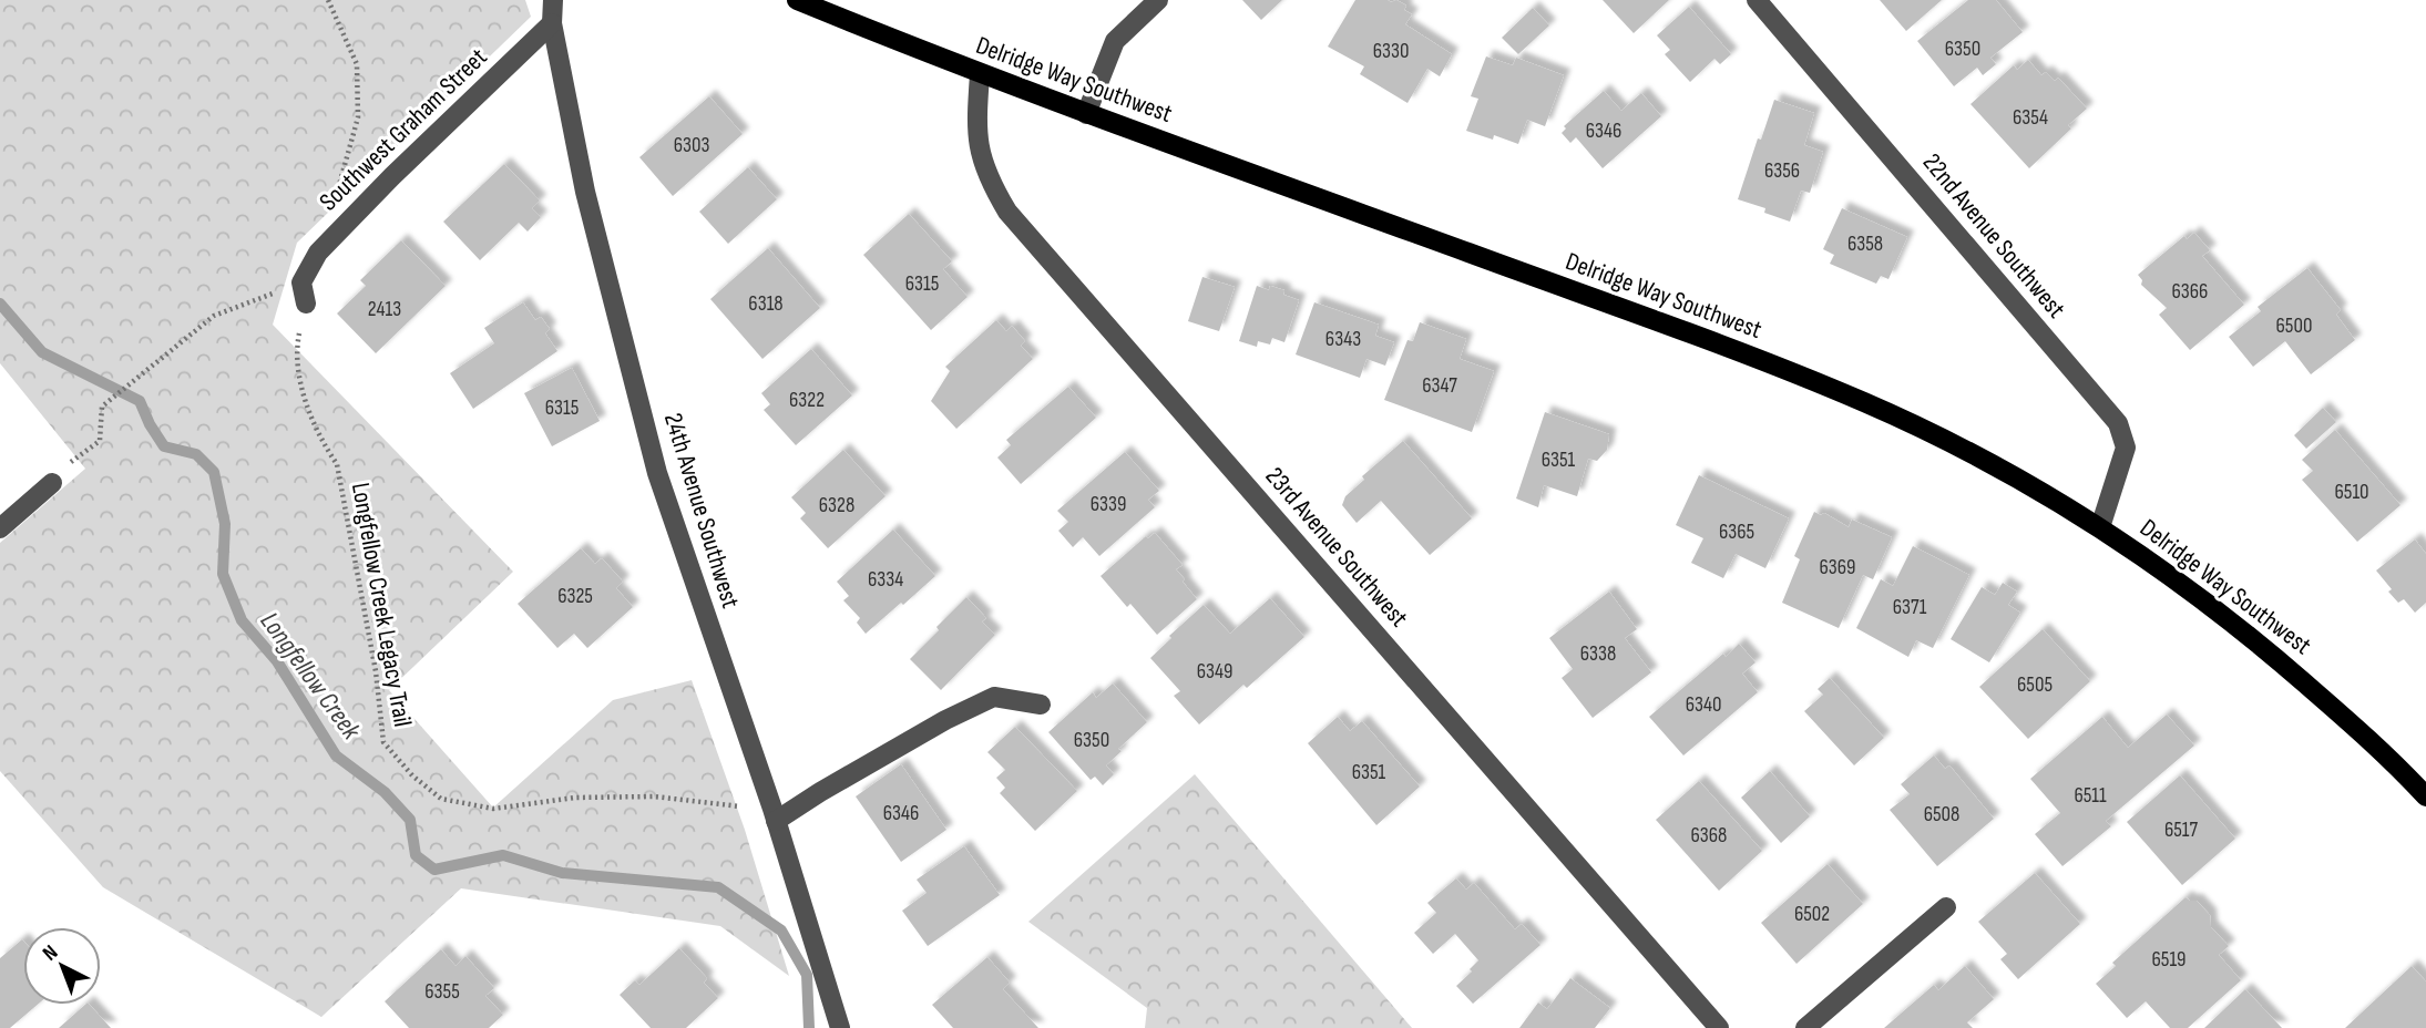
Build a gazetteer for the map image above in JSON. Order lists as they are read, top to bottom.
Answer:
{
  "streets": {
    "main road": ["Delridge Way Southwest"],
    "street": [
      "Southwest Graham Street",
      "22nd Avenue Southwest",
      "24th Avenue Southwest",
      "23rd Avenue Southwest"
    ],
    "path": ["Longfellow Creek Legacy Trail"]
  },
  "crossings": [
    ["Delridge Way Southwest", "22nd Avenue Southwest"],
    ["Delridge Way Southwest", "23rd Avenue Southwest"],
    ["Southwest Graham Street", "24th Avenue Southwest"],
    ["24th Avenue Southwest", "Longfellow Creek Legacy Trail"]
  ],
  "water": ["Longfellow Creek"],
  "house_numbers": [
    "6350",
    "6330",
    "6354",
    "6346",
    "6303",
    "6356",
    "6358",
    "6315",
    "6366",
    "6318",
    "2413",
    "6500",
    "6343",
    "6347",
    "6322",
    "6315",
    "6351",
    "6510",
    "6339",
    "6328",
    "6365",
    "6369",
    "6334",
    "6325",
    "6371",
    "6338",
    "6349",
    "6505",
    "6340",
    "6350",
    "6351",
    "6511",
    "6346",
    "6508",
    "6517",
    "6368",
    "6502",
    "6519",
    "6355"
  ],
  "north": "top left"
}
